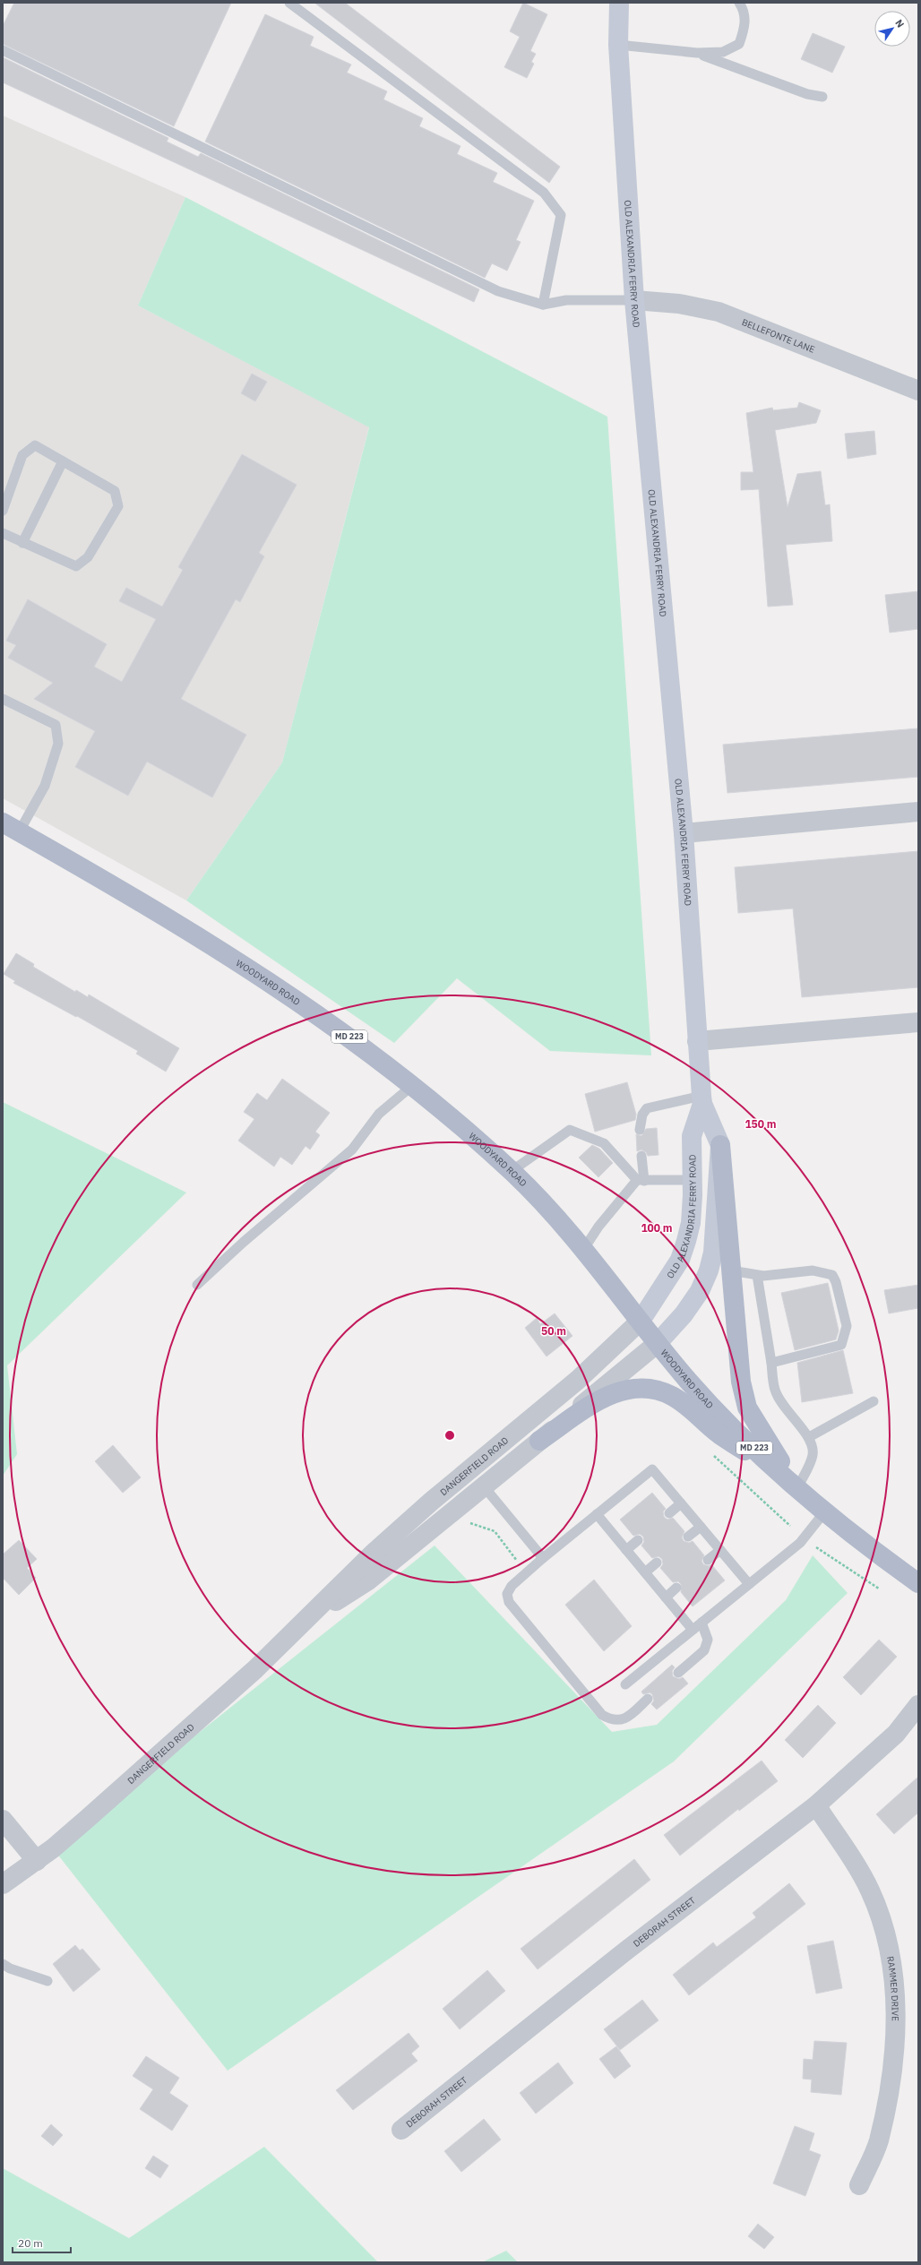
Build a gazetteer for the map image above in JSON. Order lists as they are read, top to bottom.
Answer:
{
  "streets": {
    "main road": ["OLD ALEXANDRIA FERRY ROAD", "WOODYARD ROAD", "MD 223"],
    "street": [
      "BELLEFONTE LANE",
      "DANGERFIELD ROAD",
      "DEBORAH STREET",
      "RAMMER DRIVE"
    ]
  },
  "crossings": [
    ["OLD ALEXANDRIA FERRY ROAD", "BELLEFONTE LANE"],
    ["OLD ALEXANDRIA FERRY ROAD", "WOODYARD ROAD"],
    ["OLD ALEXANDRIA FERRY ROAD", "DANGERFIELD ROAD"],
    ["WOODYARD ROAD", "DANGERFIELD ROAD"],
    ["DEBORAH STREET", "RAMMER DRIVE"]
  ],
  "scale_bar": "20 m",
  "north": "top right",
  "rings": ["150 m", "100 m", "50 m"]
}
